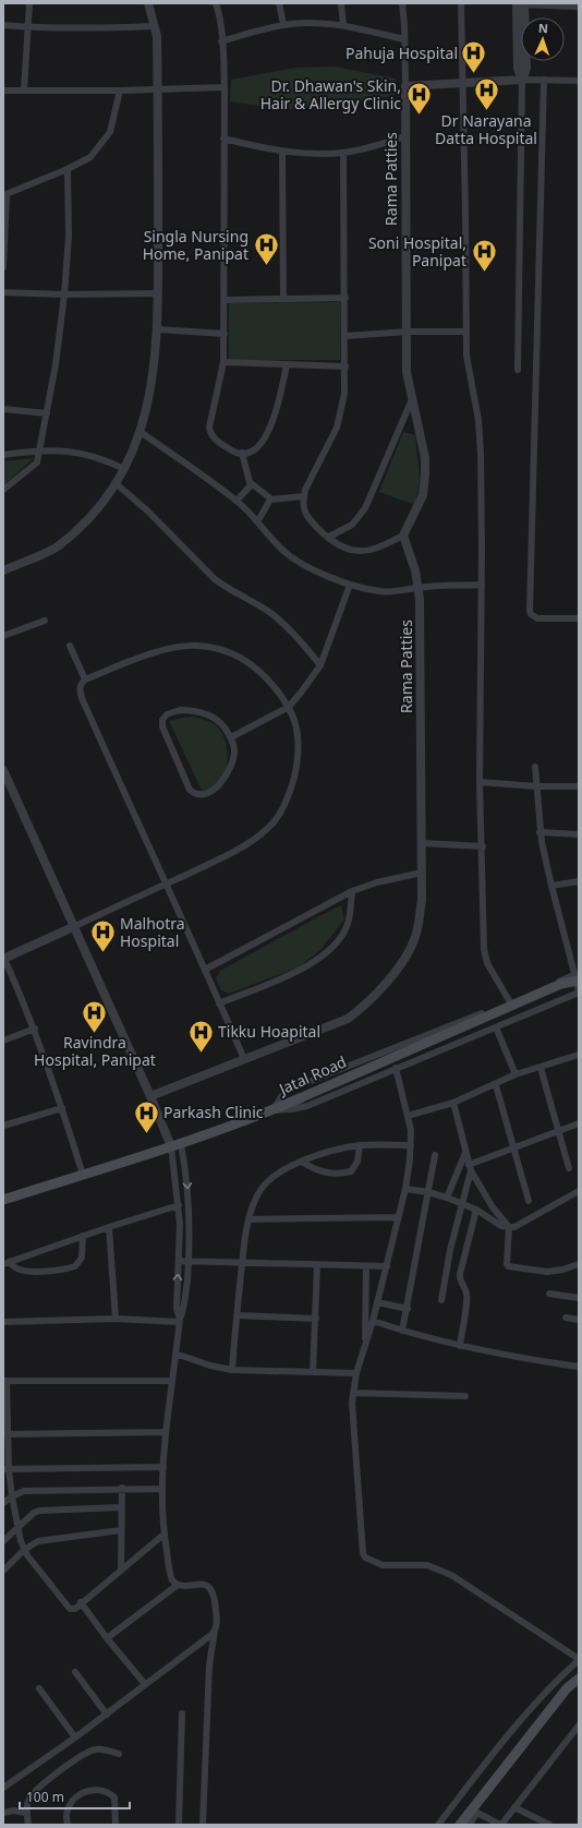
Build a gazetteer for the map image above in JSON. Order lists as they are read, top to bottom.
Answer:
{
  "streets": {
    "main road": ["Jatal Road"],
    "street": ["Rama Patties"]
  },
  "places": {
    "hospital": [
      "Pahuja Hospital",
      "Dr Narayana Datta Hospital",
      "Dr. Dhawan's Skin, Hair & Allergy Clinic",
      "Singla Nursing Home, Panipat",
      "Soni Hospital, Panipat",
      "Malhotra Hospital",
      "Ravindra Hospital, Panipat",
      "Tikku Hoapital",
      "Parkash Clinic"
    ]
  },
  "scale_bar": "100 m",
  "north": "top"
}
